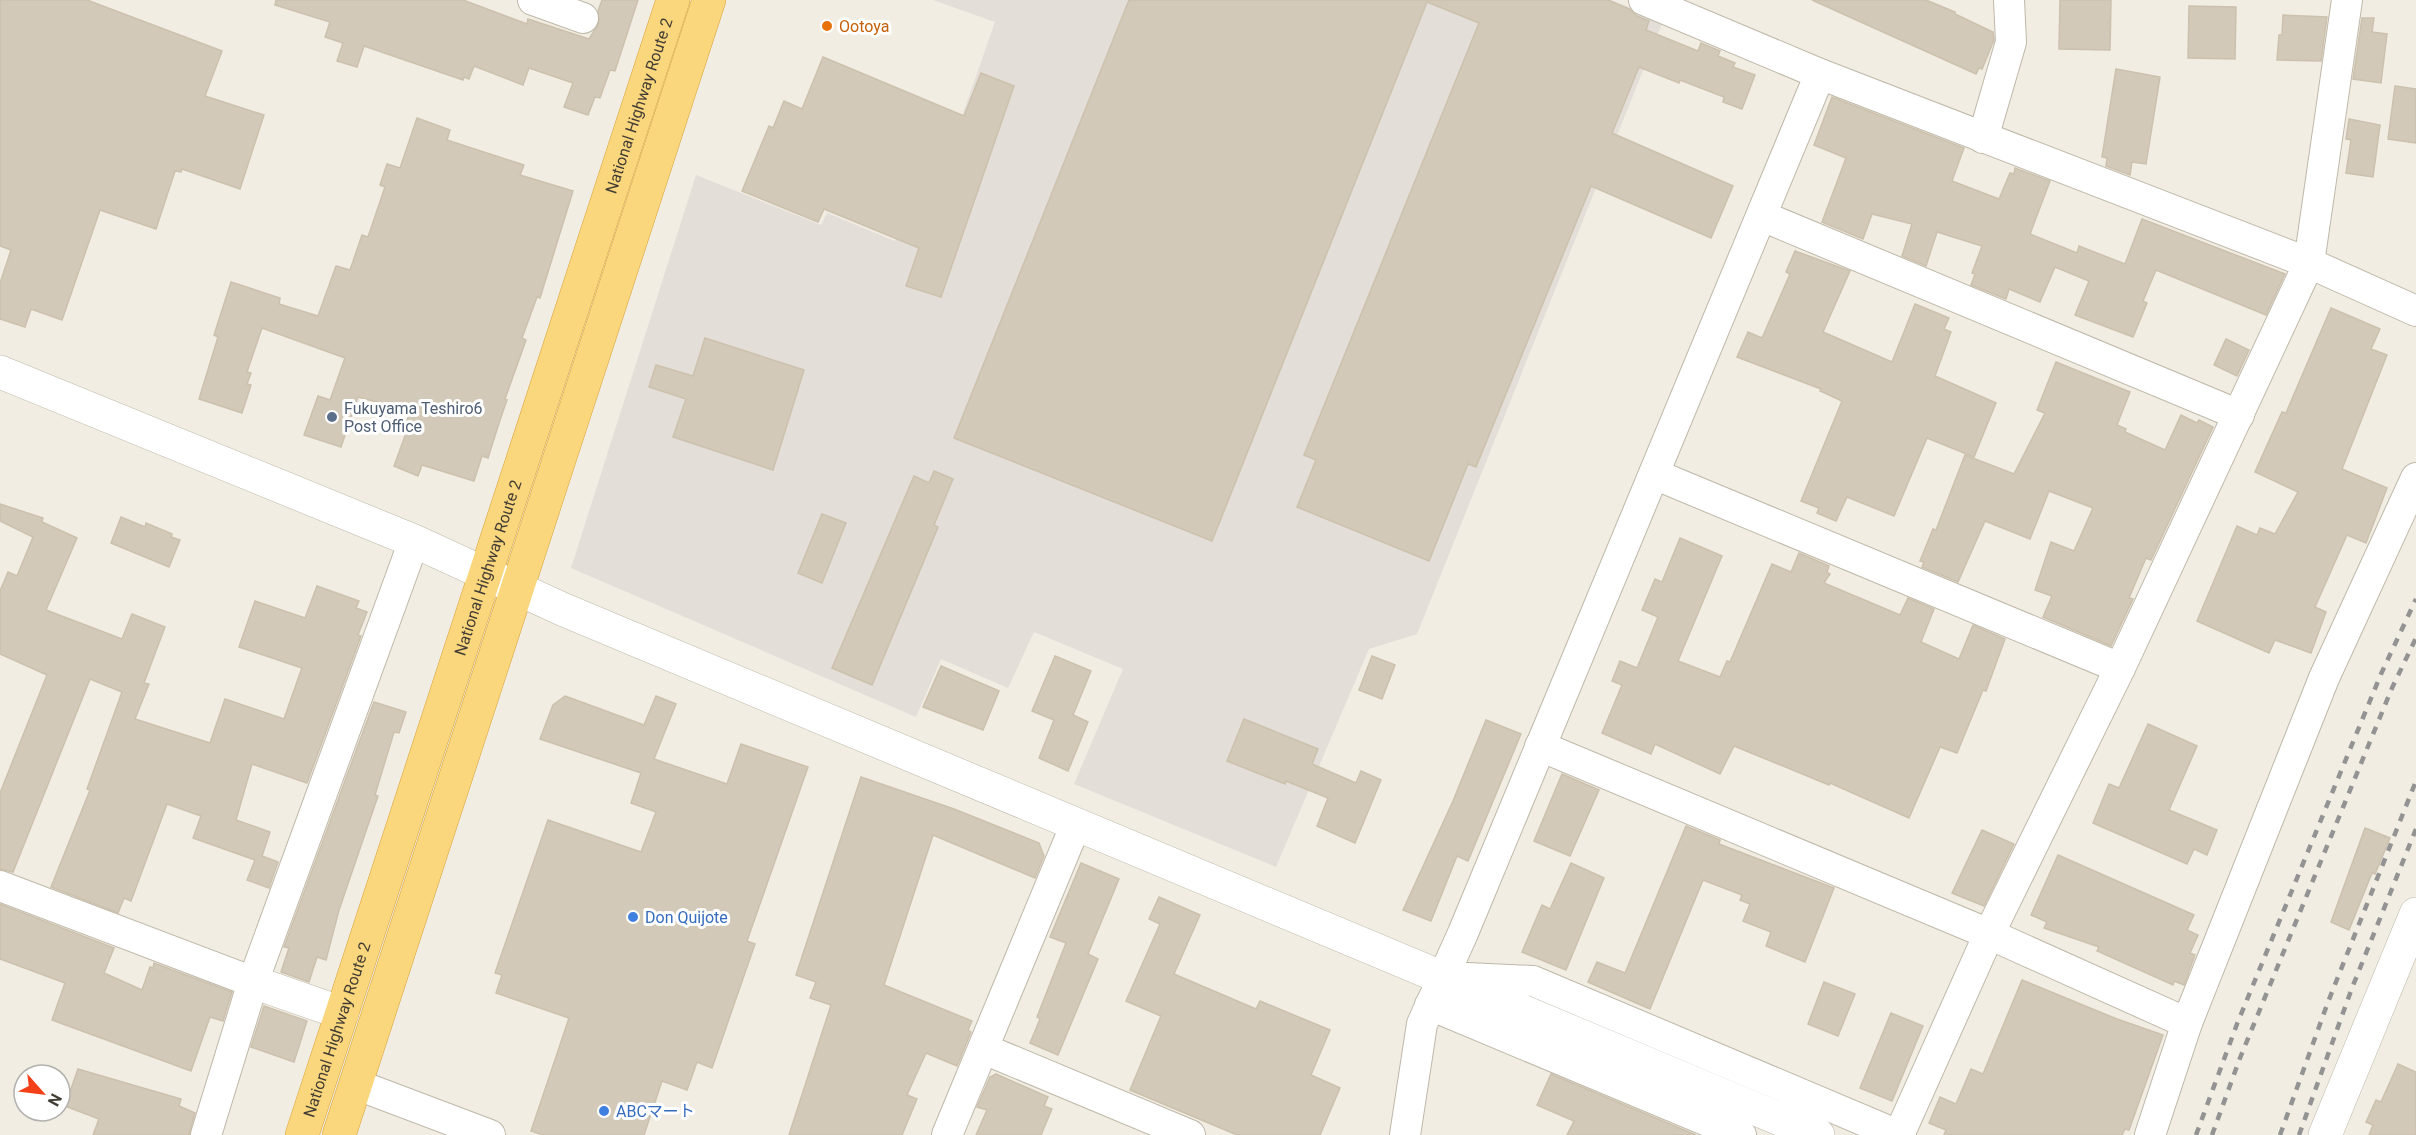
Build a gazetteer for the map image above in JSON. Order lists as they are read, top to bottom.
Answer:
{
  "streets": {
    "highway": ["National Highway Route 2"]
  },
  "places": [
    "Ootoya",
    "Fukuyama Teshiro6 Post Office",
    "Don Quijote",
    "ABCマート"
  ],
  "north": "bottom right"
}
